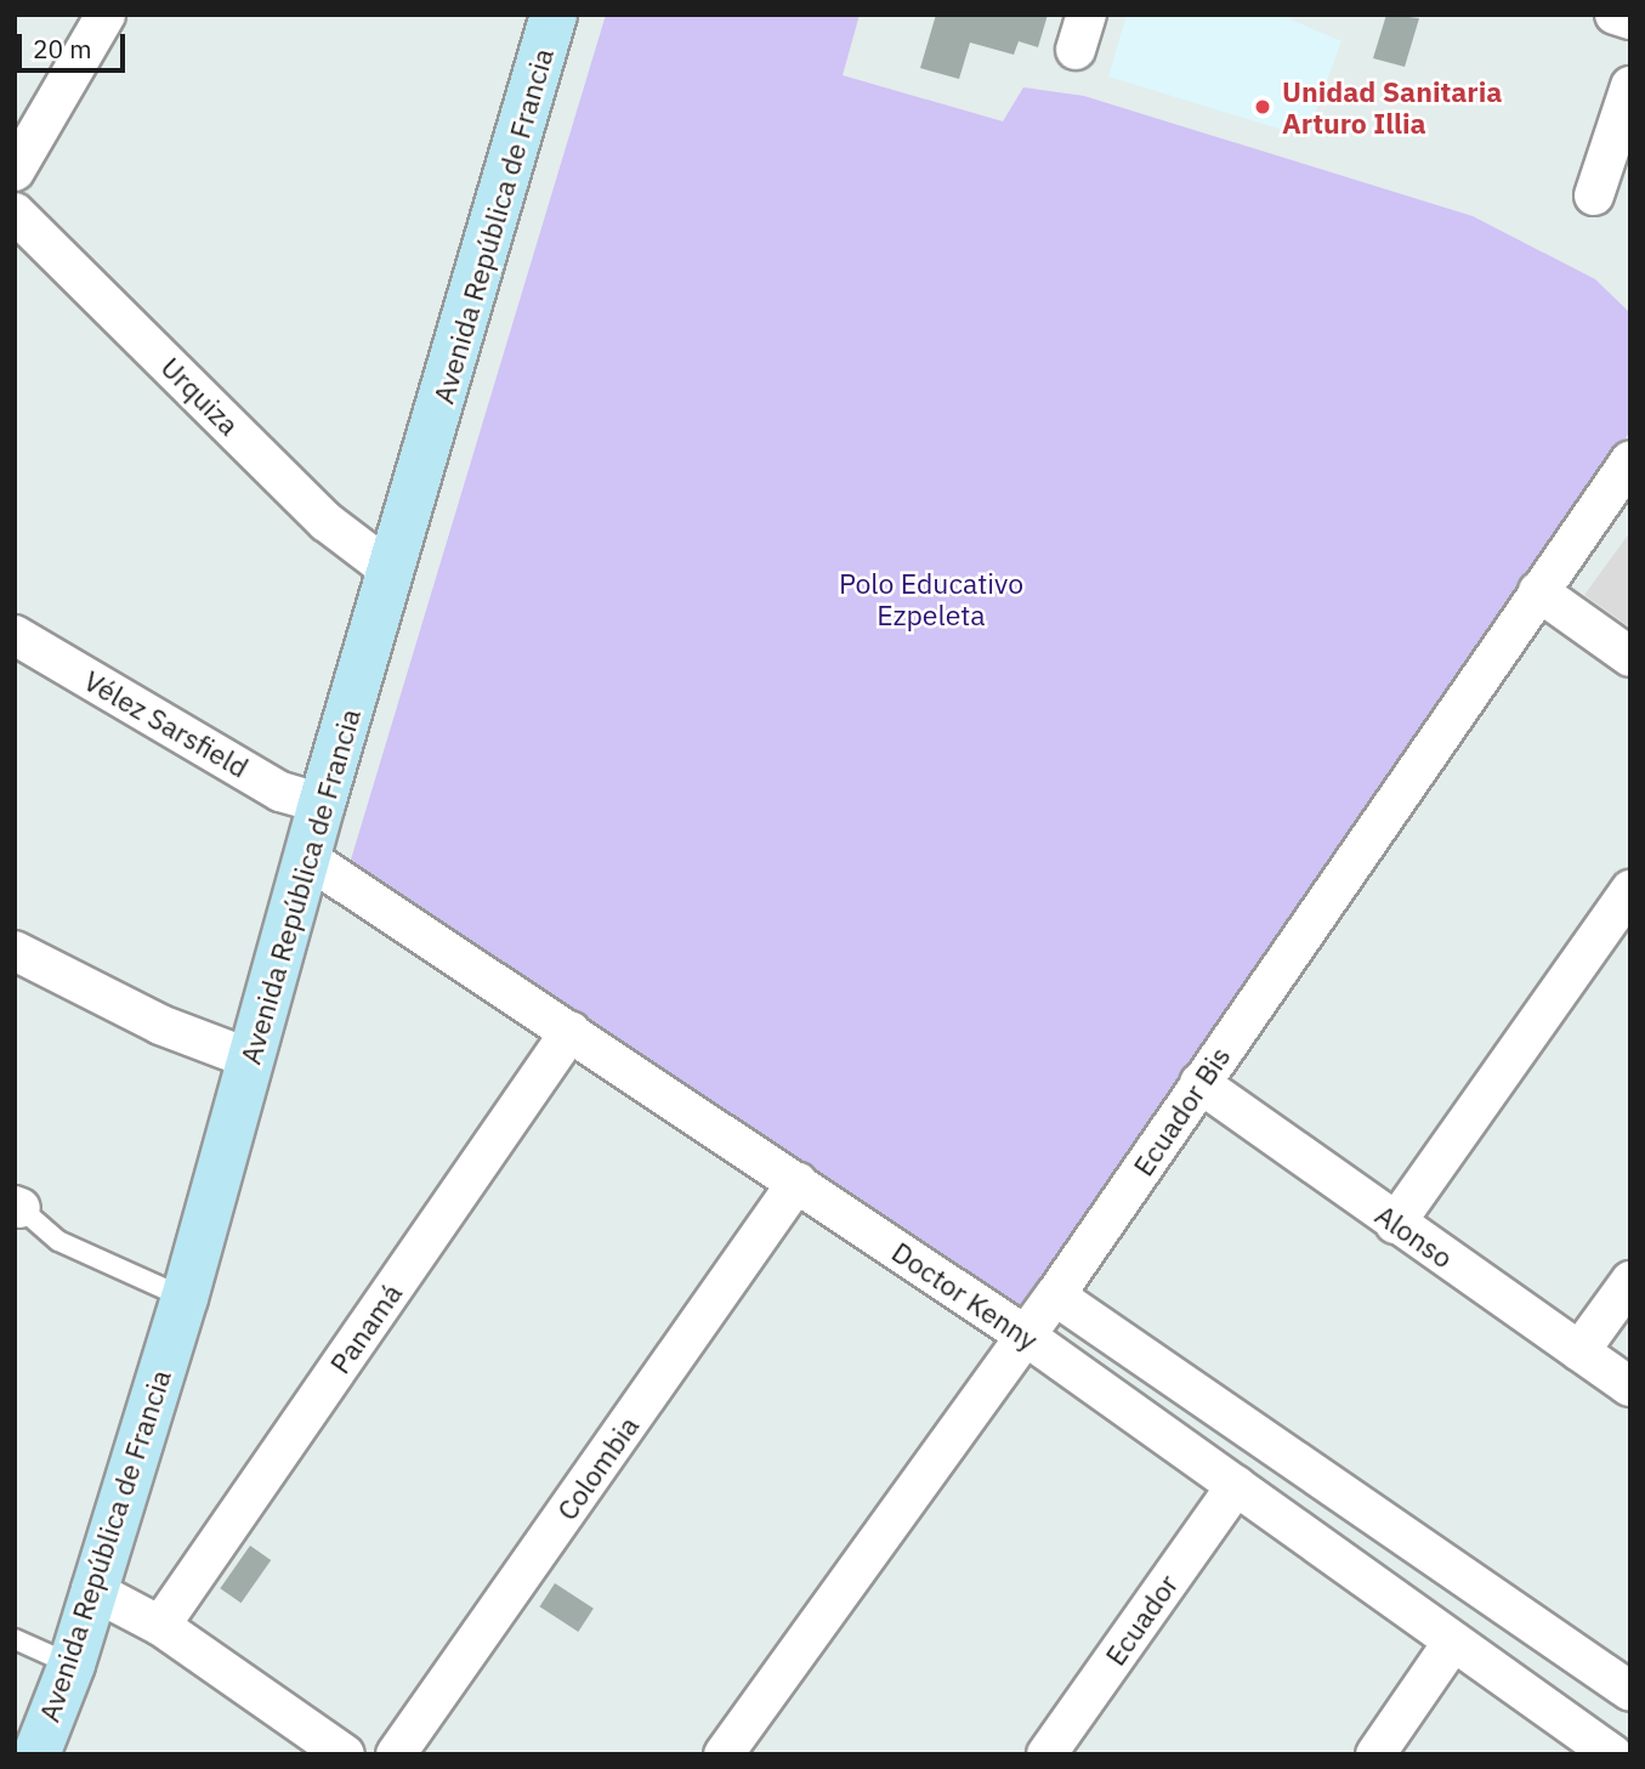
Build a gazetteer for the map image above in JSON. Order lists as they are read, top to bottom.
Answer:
{
  "streets": {
    "main road": ["Avenida República de Francia"],
    "street": [
      "Urquiza",
      "Vélez Sarsfield",
      "Ecuador Bis",
      "Alonso",
      "Doctor Kenny",
      "Panamá",
      "Colombia",
      "Ecuador"
    ]
  },
  "crossings": [
    ["Avenida República de Francia", "Urquiza"],
    ["Avenida República de Francia", "Vélez Sarsfield"],
    ["Avenida República de Francia", "Doctor Kenny"],
    ["Ecuador Bis", "Alonso"],
    ["Ecuador Bis", "Doctor Kenny"],
    ["Doctor Kenny", "Panamá"],
    ["Doctor Kenny", "Colombia"],
    ["Doctor Kenny", "Ecuador"]
  ],
  "parks": ["Polo Educativo Ezpeleta"],
  "places": ["Unidad Sanitaria Arturo Illia"],
  "scale_bar": "20 m"
}
